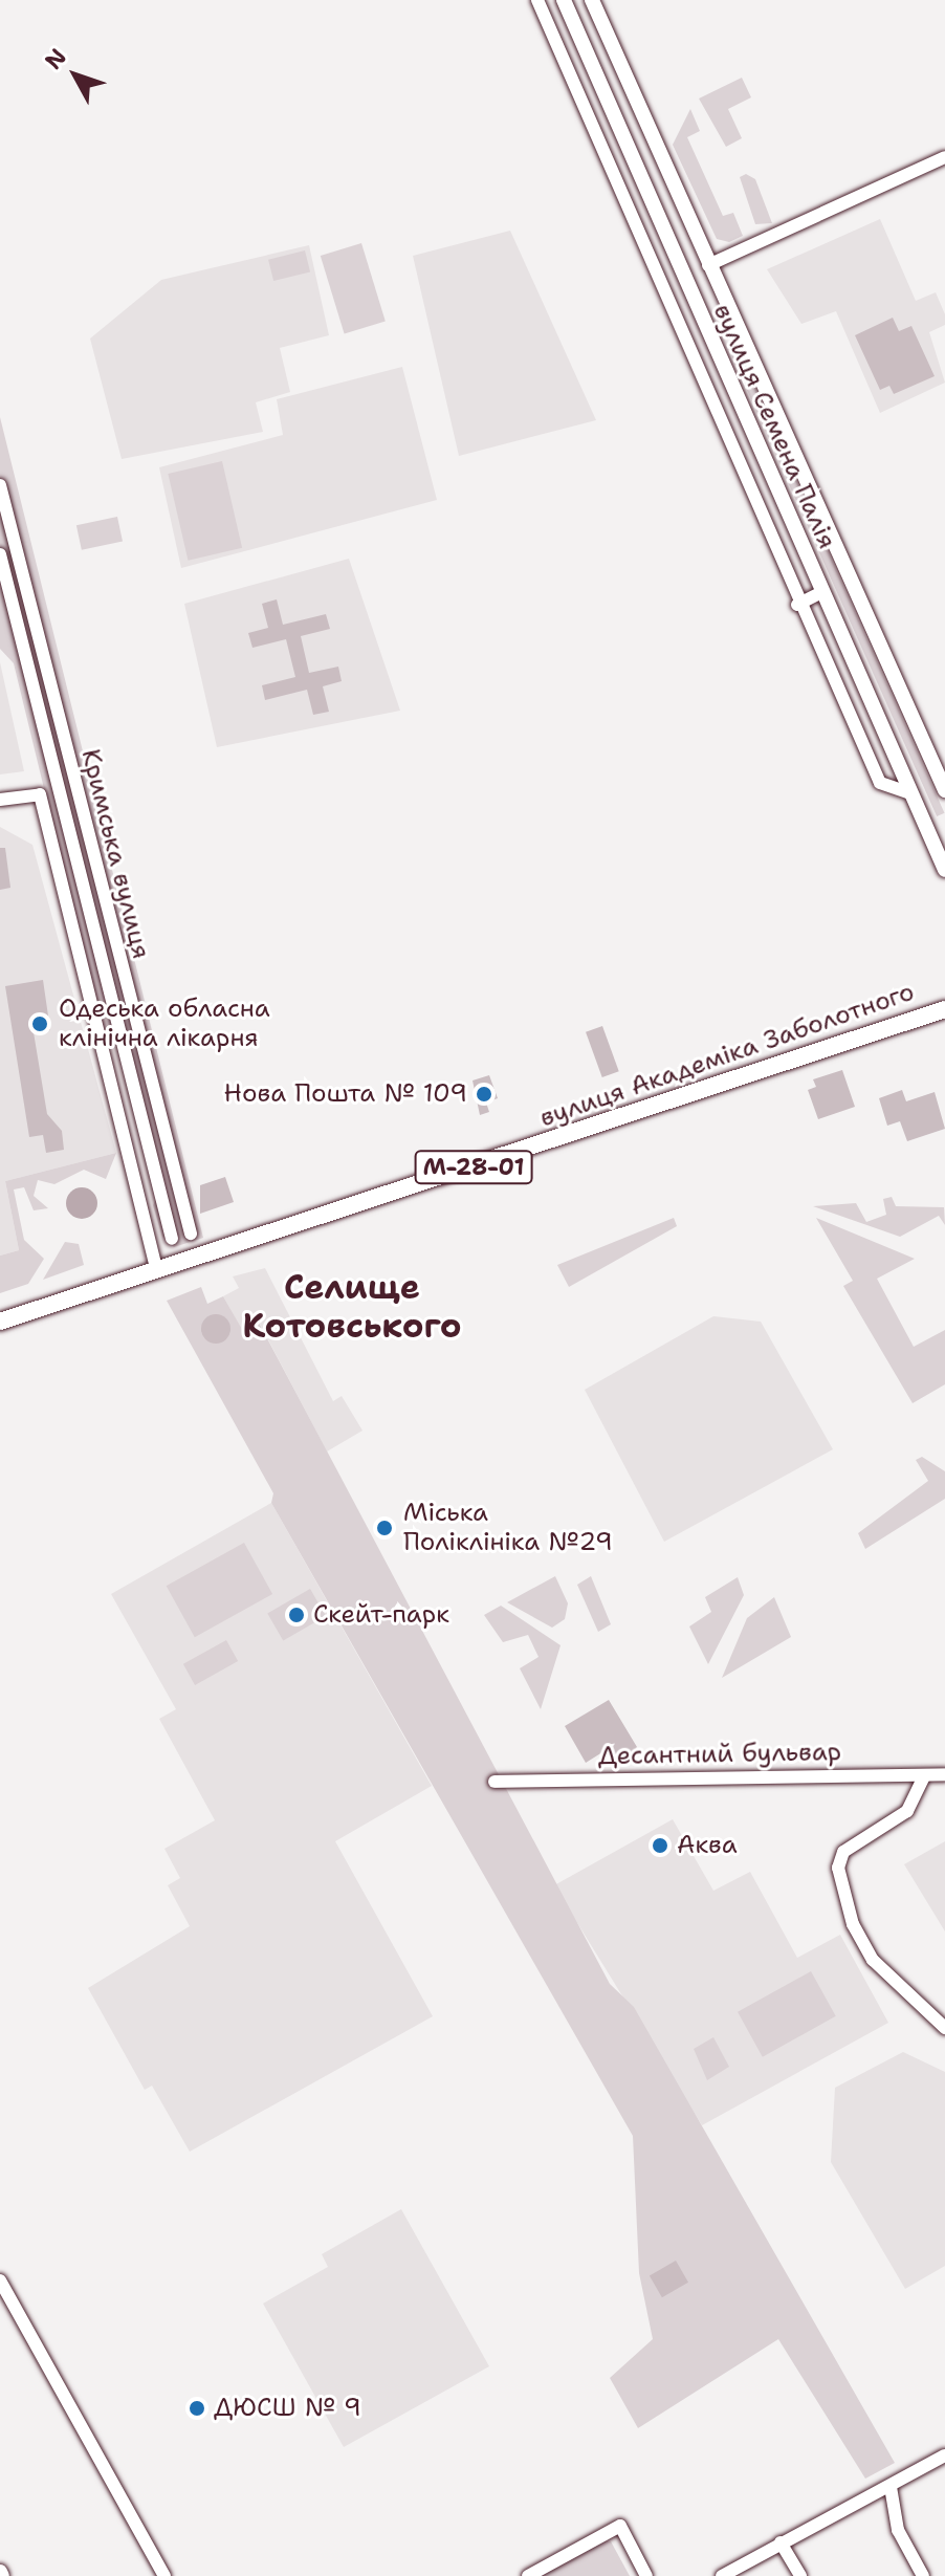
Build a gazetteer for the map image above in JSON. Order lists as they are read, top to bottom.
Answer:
{
  "streets": {
    "highway": ["вулиця Академіка Заболотного", "М-28-01"],
    "main road": ["вулиця Семена Палія"],
    "street": ["Кримська вулиця", "Десантний бульвар"]
  },
  "districts": ["Селище Котовського"],
  "places": [
    "Одеська обласна клінічна лікарня",
    "Нова Пошта № 109",
    "Міська Поліклініка №29",
    "Скейт-парк",
    "Аква",
    "ДЮСШ № 9"
  ],
  "north": "top left"
}
